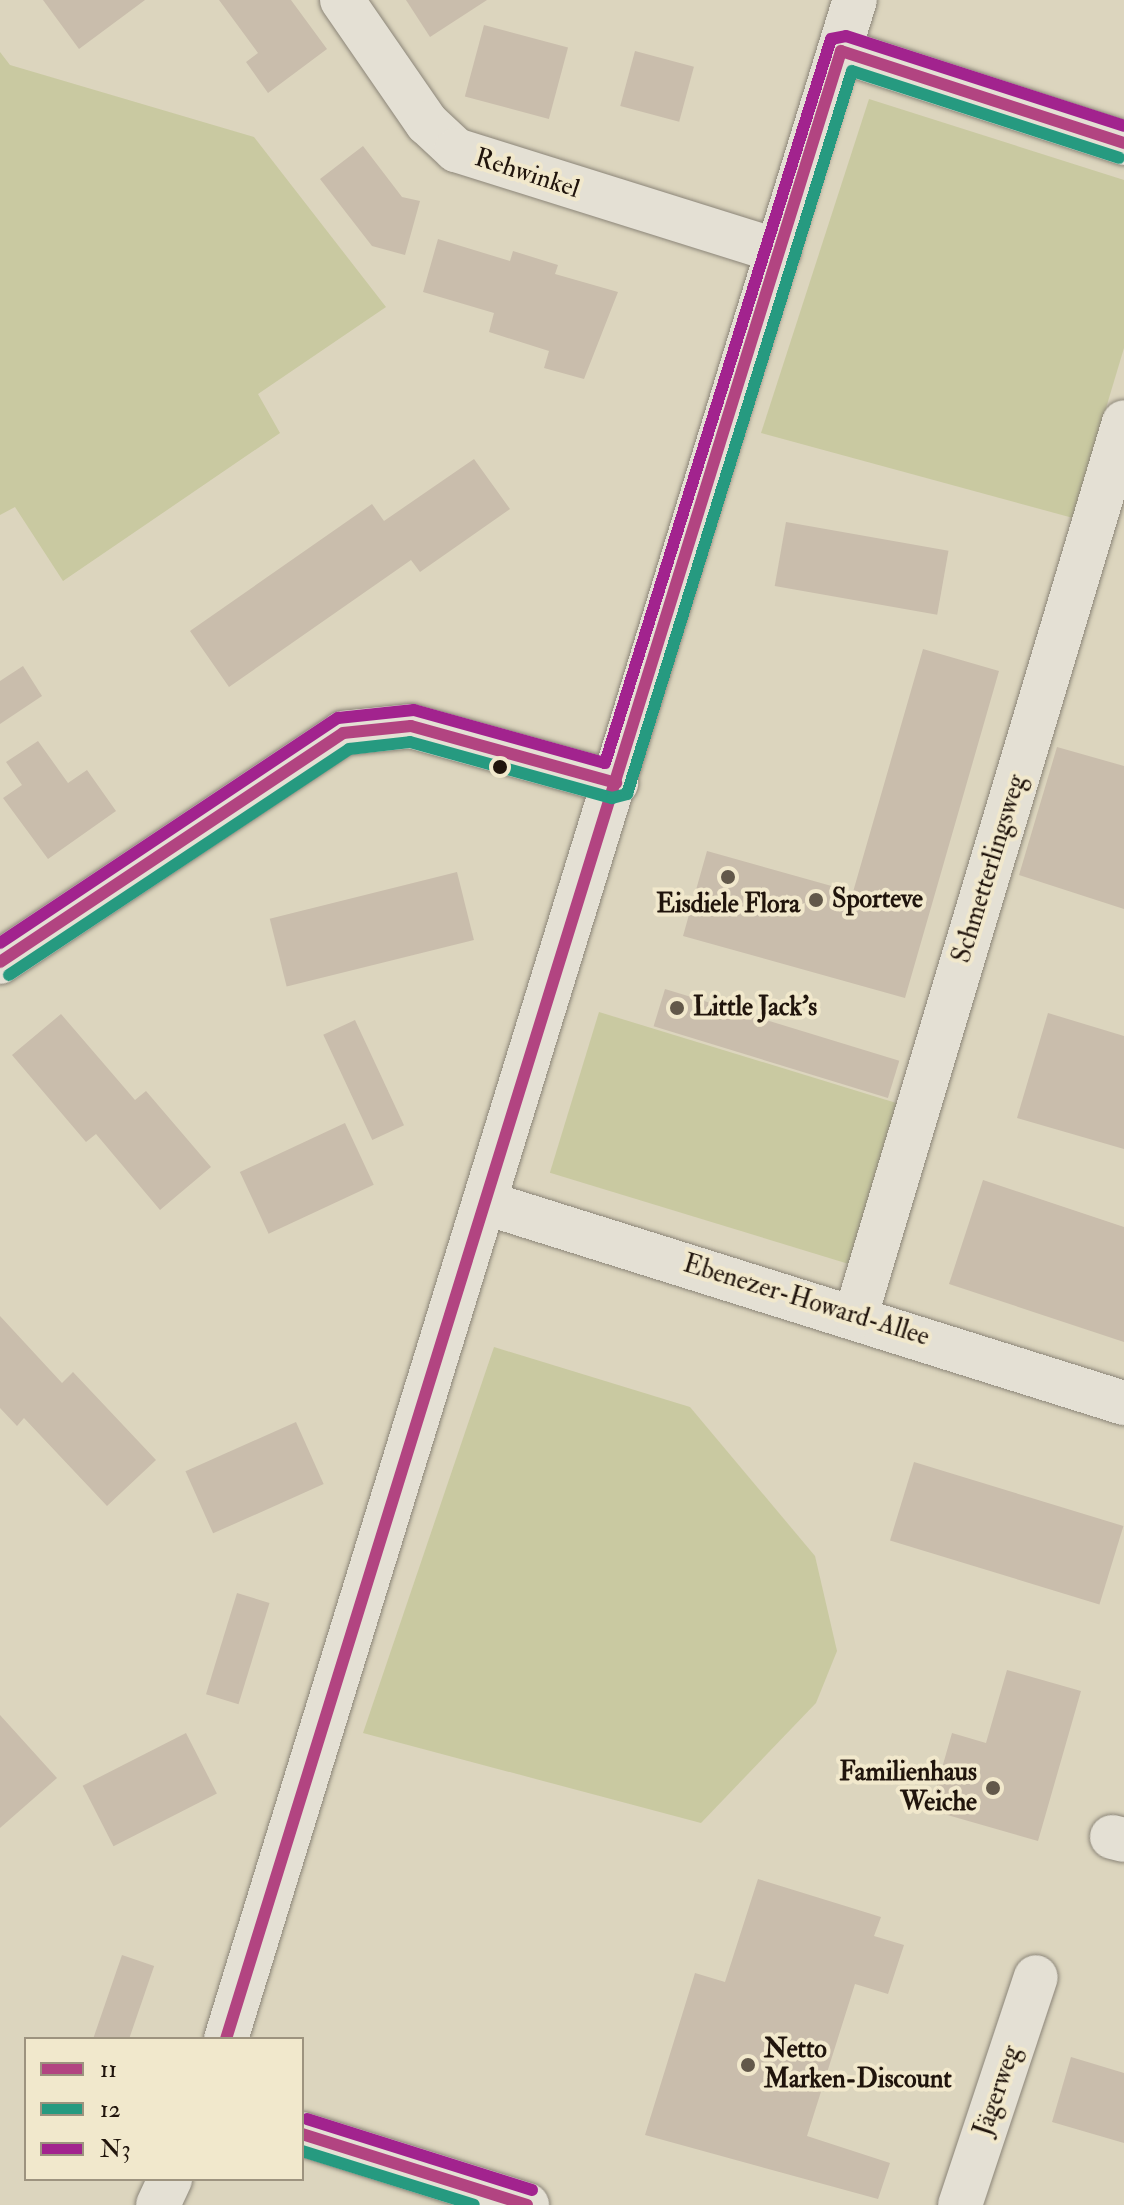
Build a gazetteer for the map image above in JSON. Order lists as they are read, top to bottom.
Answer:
{
  "streets": {
    "street": [
      "Rehwinkel",
      "Schmetterlingsweg",
      "Ebenezer-Howard-Allee",
      "Jägerweg"
    ]
  },
  "crossings": [
    ["Schmetterlingsweg", "Ebenezer-Howard-Allee"]
  ],
  "places": [
    "Eisdiele Flora",
    "Sporteve",
    "Little Jack's",
    "Familienhaus Weiche",
    "Netto Marken-Discount"
  ],
  "lines": ["transit line N3", "transit line 11", "transit line 12"],
  "legend": ["11", "12", "N3"]
}
